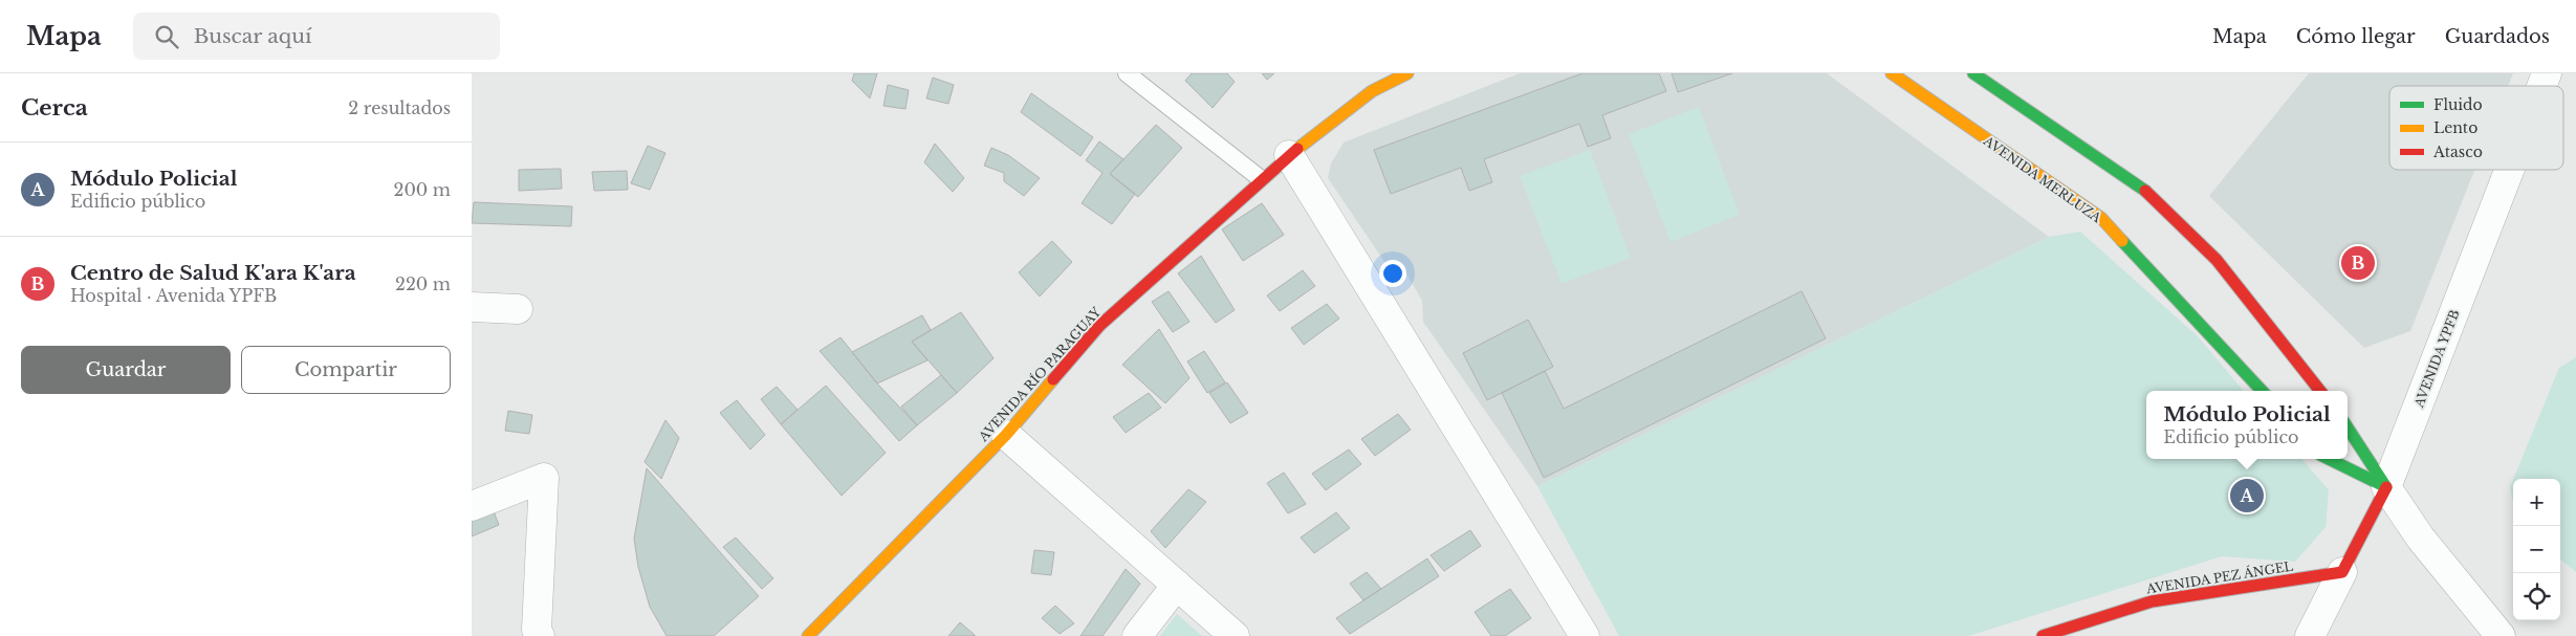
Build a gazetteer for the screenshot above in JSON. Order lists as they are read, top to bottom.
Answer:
{
  "streets": {
    "street": [
      "AVENIDA MERLUZA",
      "AVENIDA YPFB",
      "AVENIDA RÍO PARAGUAY",
      "AVENIDA PEZ ÁNGEL"
    ]
  },
  "crossings": [
    ["AVENIDA YPFB", "AVENIDA PEZ ÁNGEL"]
  ],
  "legend": ["Fluido", "Lento", "Atasco"],
  "page": {
    "header": "Mapa",
    "search": "Buscar aquí",
    "nav": ["Mapa", "Cómo llegar", "Guardados"],
    "heading": ["Cerca", "2 resultados"],
    "list": [
      {
        "mark": "A",
        "name": "Módulo Policial",
        "note": "Edificio público",
        "value": "200 m"
      },
      {
        "mark": "B",
        "name": "Centro de Salud K'ara K'ara",
        "note": "Hospital · Avenida YPFB",
        "value": "220 m"
      }
    ],
    "pins": ["B", "A"],
    "buttons": ["Guardar", "Compartir"],
    "popup": ["Módulo Policial", "Edificio público"],
    "map_buttons": ["+", "−"]
  }
}
